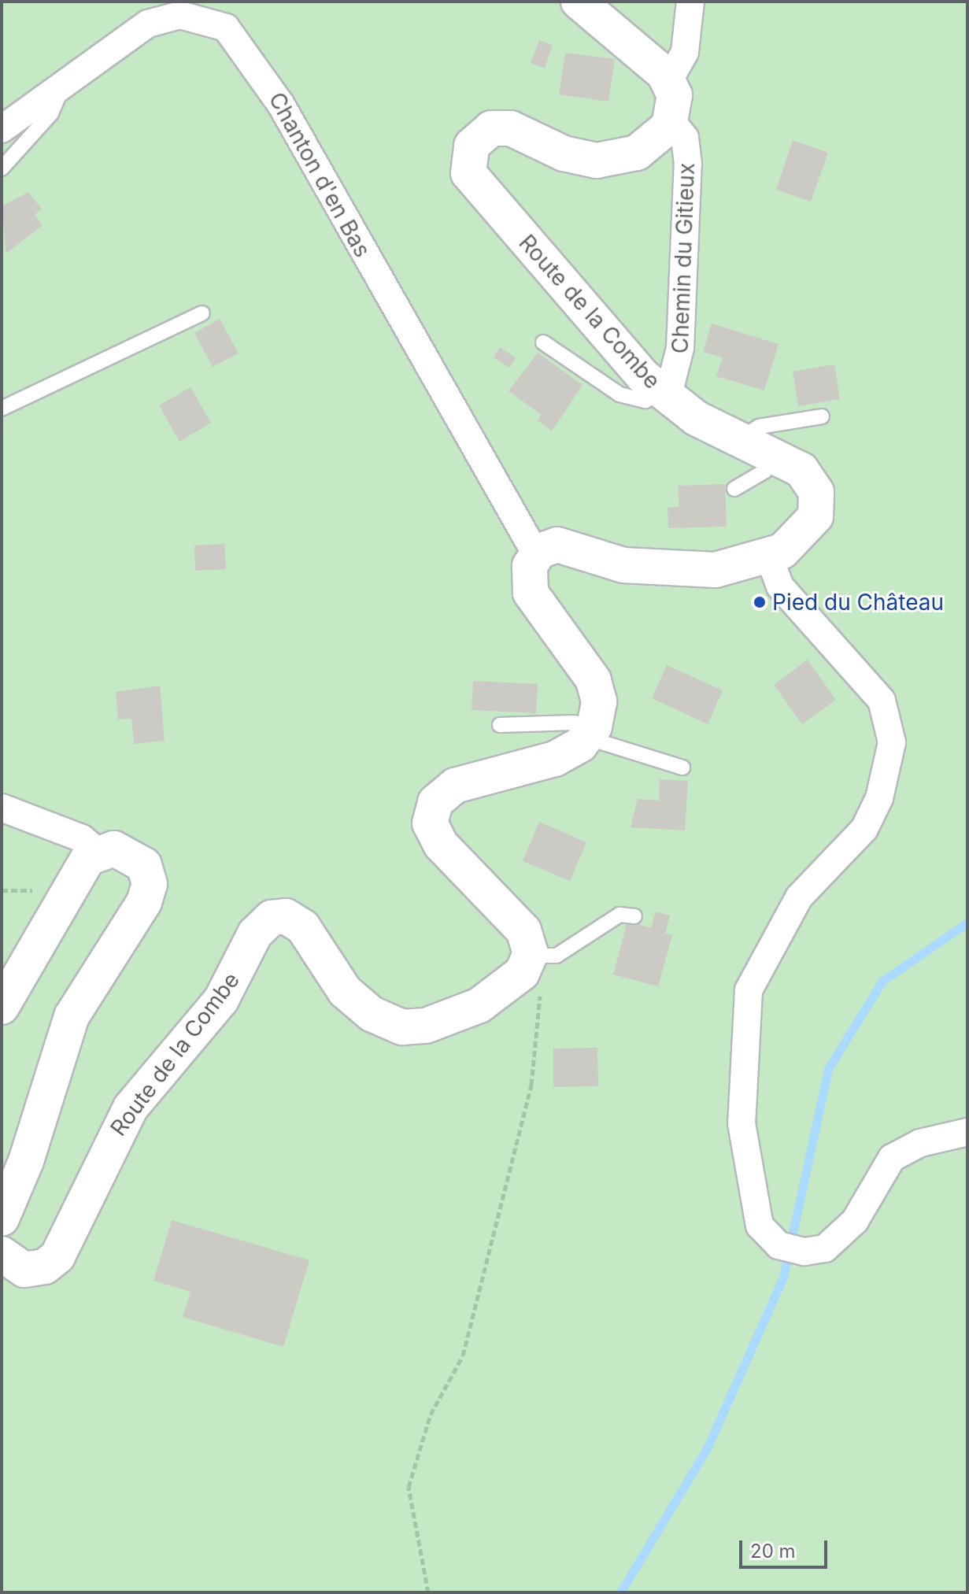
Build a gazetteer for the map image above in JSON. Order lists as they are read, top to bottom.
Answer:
{
  "streets": {
    "street": ["Chanton d'en Bas", "Chemin du Gitieux", "Route de la Combe"]
  },
  "crossings": [
    ["Chanton d'en Bas", "Route de la Combe"],
    ["Chemin du Gitieux", "Route de la Combe"]
  ],
  "places": ["Pied du Château"],
  "scale_bar": "20 m"
}
